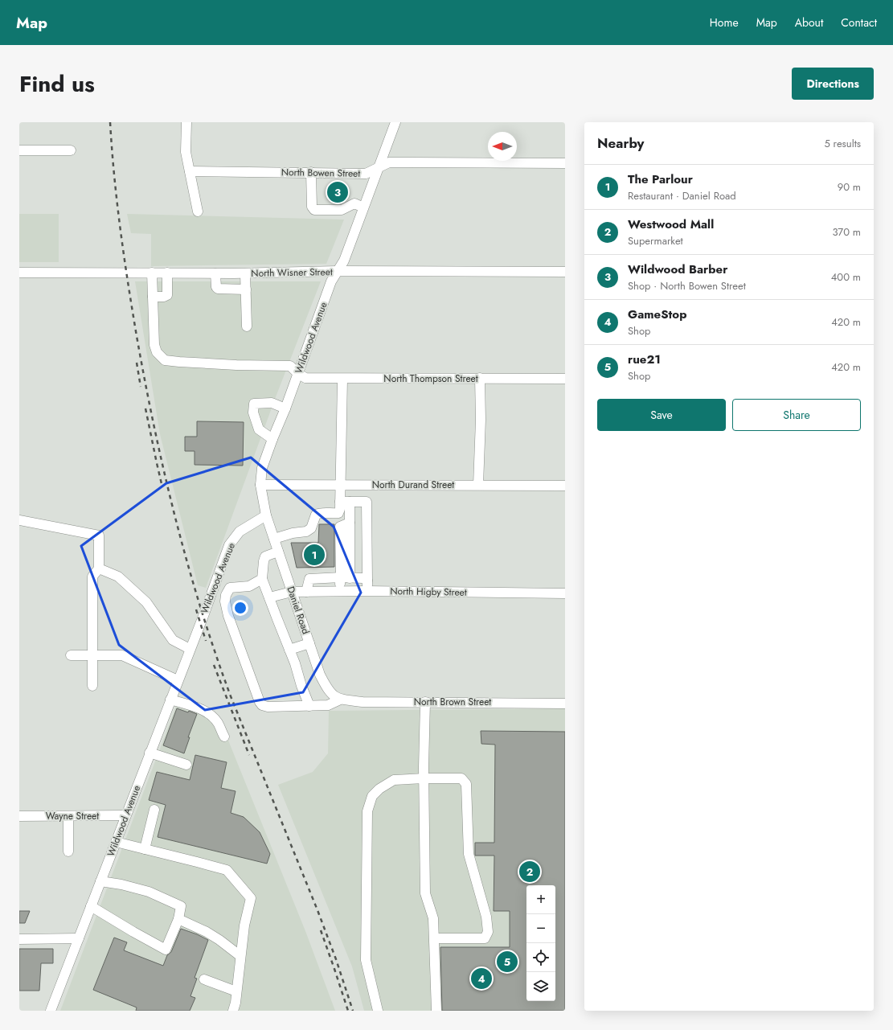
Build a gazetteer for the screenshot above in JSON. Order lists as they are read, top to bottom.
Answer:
{
  "streets": {
    "street": [
      "North Bowen Street",
      "North Wisner Street",
      "Wildwood Avenue",
      "North Thompson Street",
      "North Durand Street",
      "North Higby Street",
      "Daniel Road",
      "North Brown Street",
      "Wayne Street"
    ]
  },
  "crossings": [
    ["North Bowen Street", "Wildwood Avenue"],
    ["North Wisner Street", "Wildwood Avenue"],
    ["Wildwood Avenue", "North Thompson Street"],
    ["Wildwood Avenue", "North Durand Street"],
    ["Wildwood Avenue", "Daniel Road"],
    ["Wildwood Avenue", "Wayne Street"],
    ["North Higby Street", "Daniel Road"],
    ["Daniel Road", "North Brown Street"]
  ],
  "north": "left",
  "page": {
    "header": "Map",
    "nav": [
      "Home",
      "Map",
      "About",
      "Contact"
    ],
    "title": "Find us",
    "buttons": [
      "Directions",
      ["Save", "Share"]
    ],
    "heading": ["Nearby", "5 results"],
    "list": [
      {
        "mark": "1",
        "name": "The Parlour",
        "note": "Restaurant · Daniel Road",
        "value": "90 m"
      },
      {
        "mark": "2",
        "name": "Westwood Mall",
        "note": "Supermarket",
        "value": "370 m"
      },
      {
        "mark": "3",
        "name": "Wildwood Barber",
        "note": "Shop · North Bowen Street",
        "value": "400 m"
      },
      {
        "mark": "4",
        "name": "GameStop",
        "note": "Shop",
        "value": "420 m"
      },
      {
        "mark": "5",
        "name": "rue21",
        "note": "Shop",
        "value": "420 m"
      }
    ],
    "pins": [
      "3",
      "1",
      "2",
      "5",
      "4"
    ],
    "map_buttons": ["+", "−"]
  }
}
